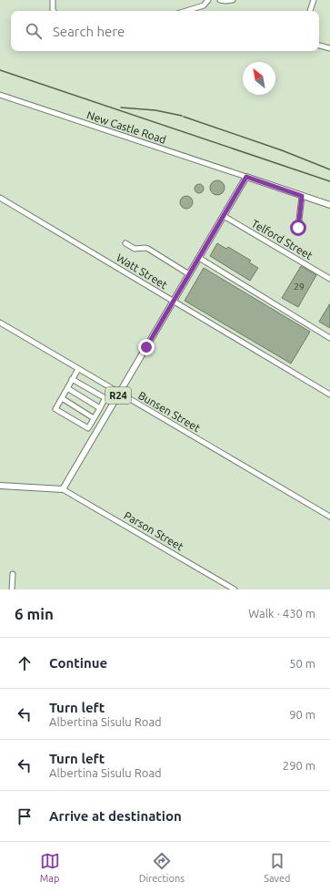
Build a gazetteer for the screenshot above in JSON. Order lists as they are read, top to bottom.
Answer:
{
  "streets": {
    "main road": ["R24"],
    "street": [
      "New Castle Road",
      "Telford Street",
      "Watt Street",
      "Bunsen Street",
      "Parson Street"
    ]
  },
  "crossings": [
    ["New Castle Road", "R24"],
    ["Telford Street", "R24"],
    ["Watt Street", "R24"],
    ["R24", "Bunsen Street"],
    ["R24", "Parson Street"]
  ],
  "house_numbers": ["29"],
  "north": "top left",
  "page": {
    "search": "Search here",
    "heading": ["6 min", "Walk · 430 m"],
    "list": [
      ["Continue", "50 m"],
      ["Turn left", "Albertina Sisulu Road", "90 m"],
      ["Turn left", "Albertina Sisulu Road", "290 m"],
      "Arrive at destination"
    ],
    "nav": ["Map", "Directions", "Saved"]
  }
}
